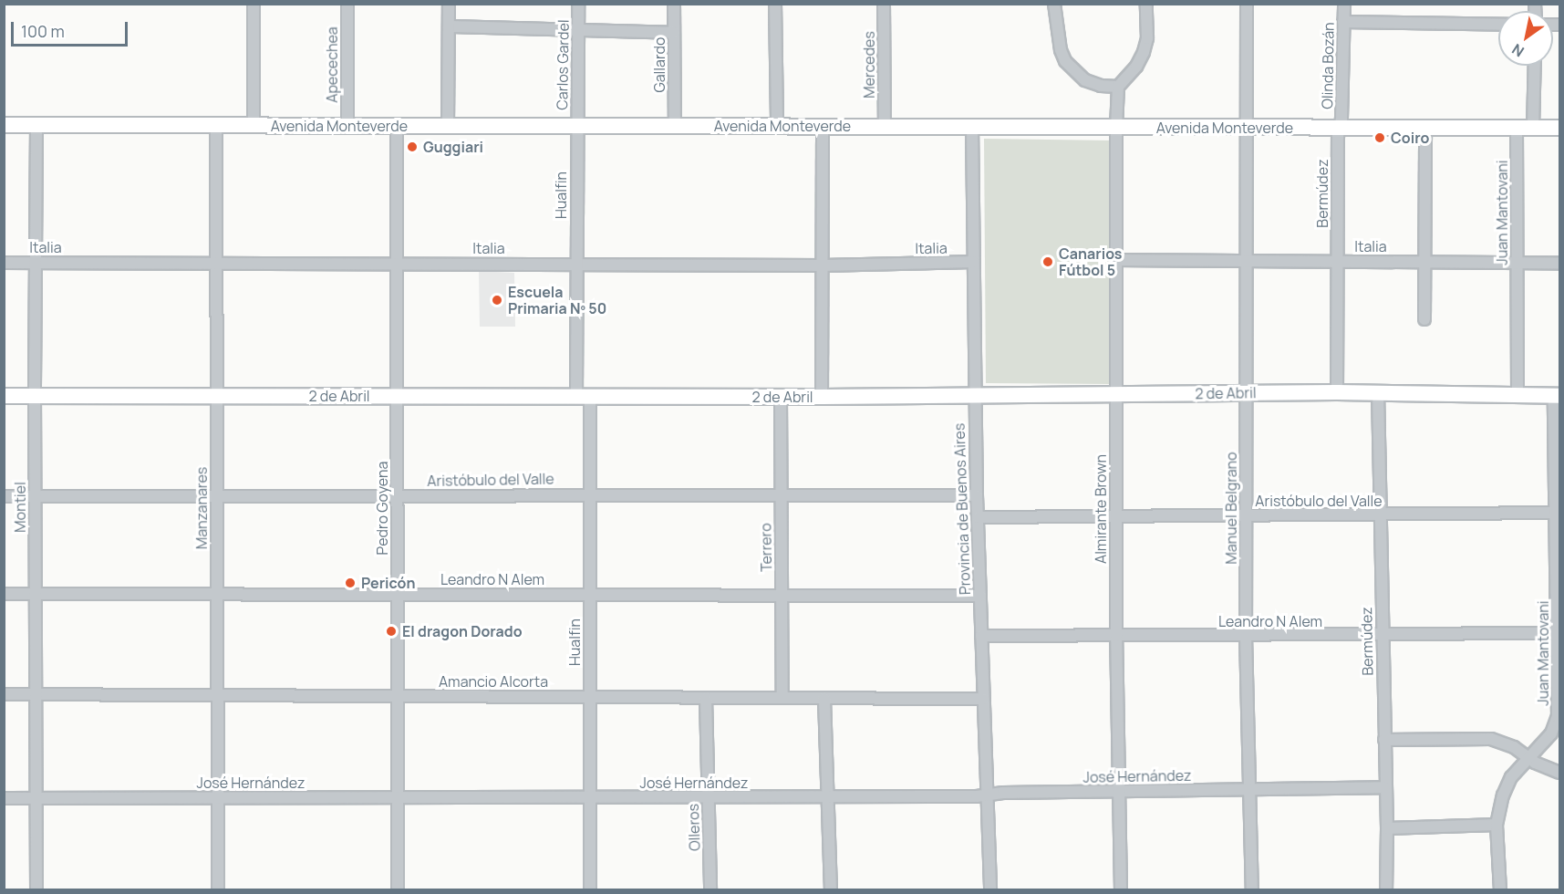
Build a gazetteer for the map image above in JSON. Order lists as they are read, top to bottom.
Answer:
{
  "streets": {
    "main road": ["Avenida Monteverde", "2 de Abril"],
    "street": [
      "Apecechea",
      "Carlos Gardel",
      "Gallardo",
      "Mercedes",
      "Olinda Bozán",
      "Bermúdez",
      "Hualfin",
      "Juan Mantovani",
      "Italia",
      "Aristóbulo del Valle",
      "Montiel",
      "Manzanares",
      "Pedro Goyena",
      "Manuel Belgrano",
      "Provincia de Buenos Aires",
      "Almirante Brown",
      "Terrero",
      "Leandro N Alem",
      "Amancio Alcorta",
      "José Hernández",
      "Olleros"
    ]
  },
  "crossings": [
    ["Apecechea", "Avenida Monteverde"],
    ["Carlos Gardel", "Avenida Monteverde"],
    ["Carlos Gardel", "Hualfin"],
    ["Gallardo", "Avenida Monteverde"],
    ["Mercedes", "Avenida Monteverde"],
    ["Olinda Bozán", "Avenida Monteverde"],
    ["Olinda Bozán", "Bermúdez"],
    ["Avenida Monteverde", "Bermúdez"],
    ["Avenida Monteverde", "Hualfin"],
    ["Avenida Monteverde", "Juan Mantovani"],
    ["Avenida Monteverde", "Montiel"],
    ["Avenida Monteverde", "Manzanares"],
    ["Avenida Monteverde", "Pedro Goyena"],
    ["Avenida Monteverde", "Manuel Belgrano"],
    ["Avenida Monteverde", "Provincia de Buenos Aires"],
    ["Avenida Monteverde", "Almirante Brown"],
    ["Bermúdez", "Italia"],
    ["Bermúdez", "2 de Abril"],
    ["Bermúdez", "Aristóbulo del Valle"],
    ["Bermúdez", "Leandro N Alem"],
    ["Bermúdez", "José Hernández"],
    ["Hualfin", "Italia"],
    ["Hualfin", "2 de Abril"],
    ["Hualfin", "Aristóbulo del Valle"],
    ["Hualfin", "Leandro N Alem"],
    ["Hualfin", "Amancio Alcorta"],
    ["Hualfin", "José Hernández"],
    ["Juan Mantovani", "Italia"],
    ["Juan Mantovani", "2 de Abril"],
    ["Juan Mantovani", "Aristóbulo del Valle"],
    ["Juan Mantovani", "Leandro N Alem"],
    ["Italia", "Montiel"],
    ["Italia", "Manzanares"],
    ["Italia", "Pedro Goyena"],
    ["Italia", "Manuel Belgrano"],
    ["Italia", "Provincia de Buenos Aires"],
    ["Italia", "Almirante Brown"],
    ["2 de Abril", "Montiel"],
    ["2 de Abril", "Manzanares"],
    ["2 de Abril", "Pedro Goyena"],
    ["2 de Abril", "Manuel Belgrano"],
    ["2 de Abril", "Provincia de Buenos Aires"],
    ["2 de Abril", "Almirante Brown"],
    ["2 de Abril", "Terrero"],
    ["Aristóbulo del Valle", "Montiel"],
    ["Aristóbulo del Valle", "Manzanares"],
    ["Aristóbulo del Valle", "Pedro Goyena"],
    ["Aristóbulo del Valle", "Manuel Belgrano"],
    ["Aristóbulo del Valle", "Provincia de Buenos Aires"],
    ["Aristóbulo del Valle", "Almirante Brown"],
    ["Aristóbulo del Valle", "Terrero"],
    ["Montiel", "Leandro N Alem"],
    ["Montiel", "Amancio Alcorta"],
    ["Montiel", "José Hernández"],
    ["Manzanares", "Leandro N Alem"],
    ["Manzanares", "Amancio Alcorta"],
    ["Manzanares", "José Hernández"],
    ["Pedro Goyena", "Leandro N Alem"],
    ["Pedro Goyena", "Amancio Alcorta"],
    ["Pedro Goyena", "José Hernández"],
    ["Manuel Belgrano", "Leandro N Alem"],
    ["Manuel Belgrano", "José Hernández"],
    ["Provincia de Buenos Aires", "Leandro N Alem"],
    ["Provincia de Buenos Aires", "Amancio Alcorta"],
    ["Provincia de Buenos Aires", "José Hernández"],
    ["Almirante Brown", "Leandro N Alem"],
    ["Almirante Brown", "José Hernández"],
    ["Terrero", "Leandro N Alem"],
    ["Terrero", "Amancio Alcorta"],
    ["Amancio Alcorta", "Olleros"],
    ["José Hernández", "Olleros"]
  ],
  "places": [
    "Coiro",
    "Guggiari",
    "Canarios Fútbol 5",
    "Escuela Primaria Nº 50",
    "Pericón",
    "El dragon Dorado"
  ],
  "scale_bar": "100 m",
  "north": "bottom left"
}
